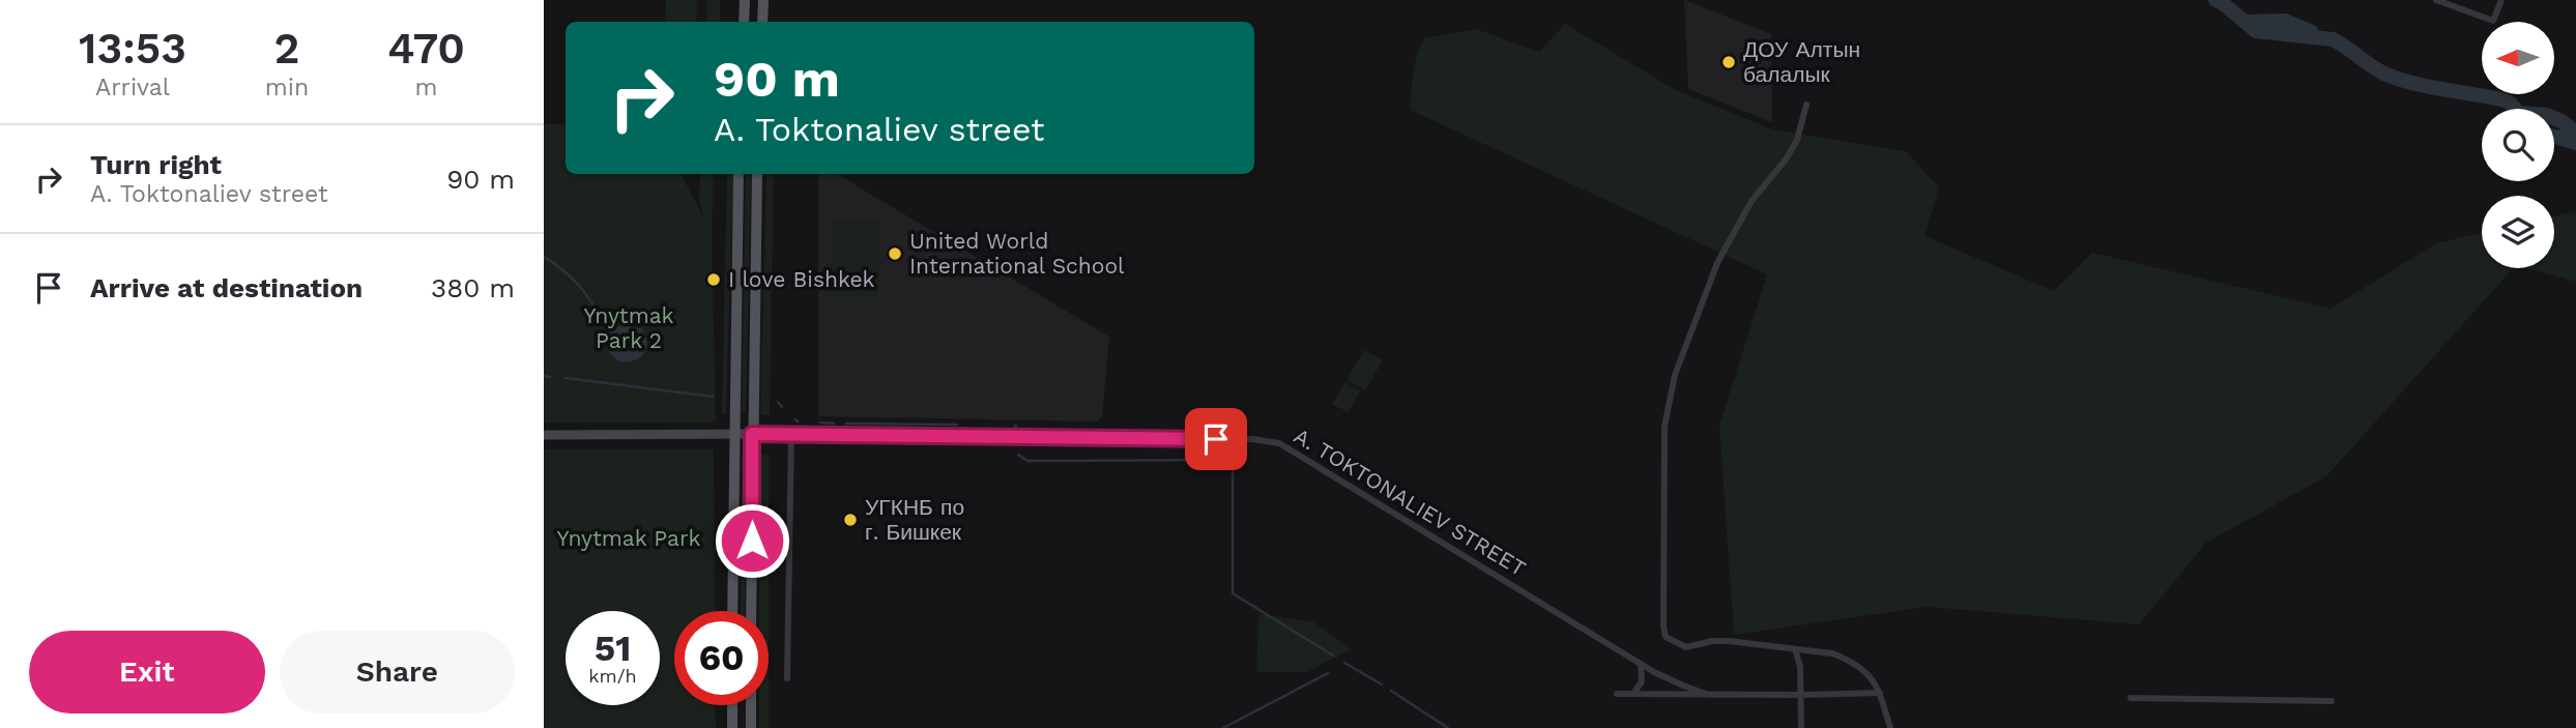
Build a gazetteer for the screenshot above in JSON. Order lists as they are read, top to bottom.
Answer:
{
  "streets": {
    "main road": ["A. TOKTONALIEV STREET"]
  },
  "parks": ["Ynytmak Park 2", "Ynytmak Park"],
  "places": [
    "ДОУ Алтын балалык",
    "United World International School",
    "I love Bishkek",
    "УГКНБ по г. Бишкек"
  ],
  "north": "left",
  "page": {
    "eta": [
      "13:53",
      "Arrival",
      "2",
      "min",
      "470",
      "m"
    ],
    "turn": ["90 m", "A. Toktonaliev street"],
    "list": [
      {
        "name": "Turn right",
        "note": "A. Toktonaliev street",
        "value": "90 m"
      },
      {
        "name": "Arrive at destination",
        "value": "380 m"
      }
    ],
    "speed": "51 km/h",
    "limit": "60",
    "buttons": ["Exit", "Share"]
  }
}
